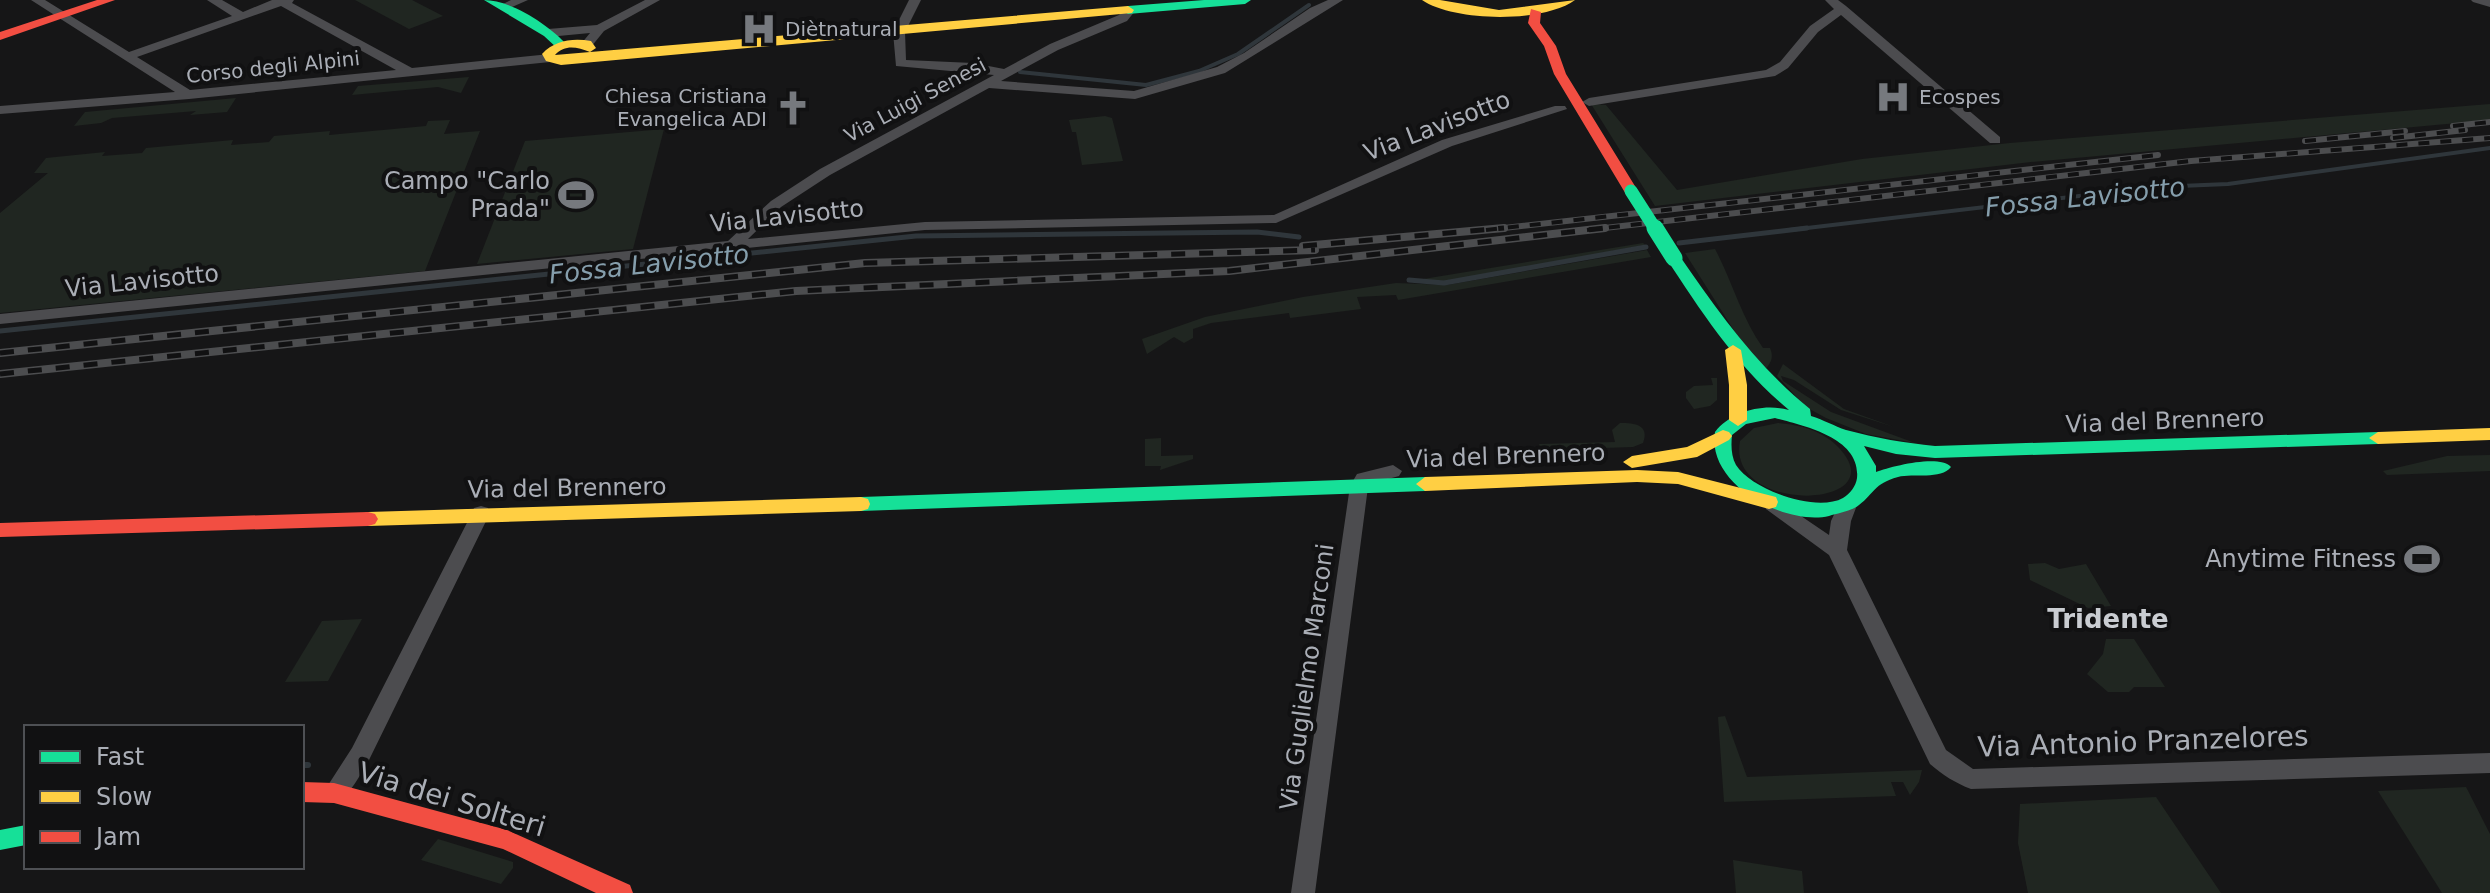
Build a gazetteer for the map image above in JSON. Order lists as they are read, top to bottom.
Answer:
{
  "streets": {
    "main road": ["Via del Brennero", "Via dei Solteri"],
    "street": [
      "Corso degli Alpini",
      "Via Luigi Senesi",
      "Via Lavisotto",
      "Via Guglielmo Marconi",
      "Via Antonio Pranzelores"
    ]
  },
  "crossings": [
    ["Via Luigi Senesi", "Via Lavisotto"],
    ["Via del Brennero", "Via Guglielmo Marconi"],
    ["Via del Brennero", "Via Antonio Pranzelores"],
    ["Via del Brennero", "Via dei Solteri"]
  ],
  "districts": ["Tridente"],
  "water": ["Fossa Lavisotto"],
  "places": {
    "hospital": ["Diètnatural", "Ecospes"],
    "church": ["Chiesa Cristiana Evangelica ADI"],
    "sports": ["Campo \"Carlo Prada\"", "Anytime Fitness"]
  },
  "legend": ["Fast", "Slow", "Jam"]
}
